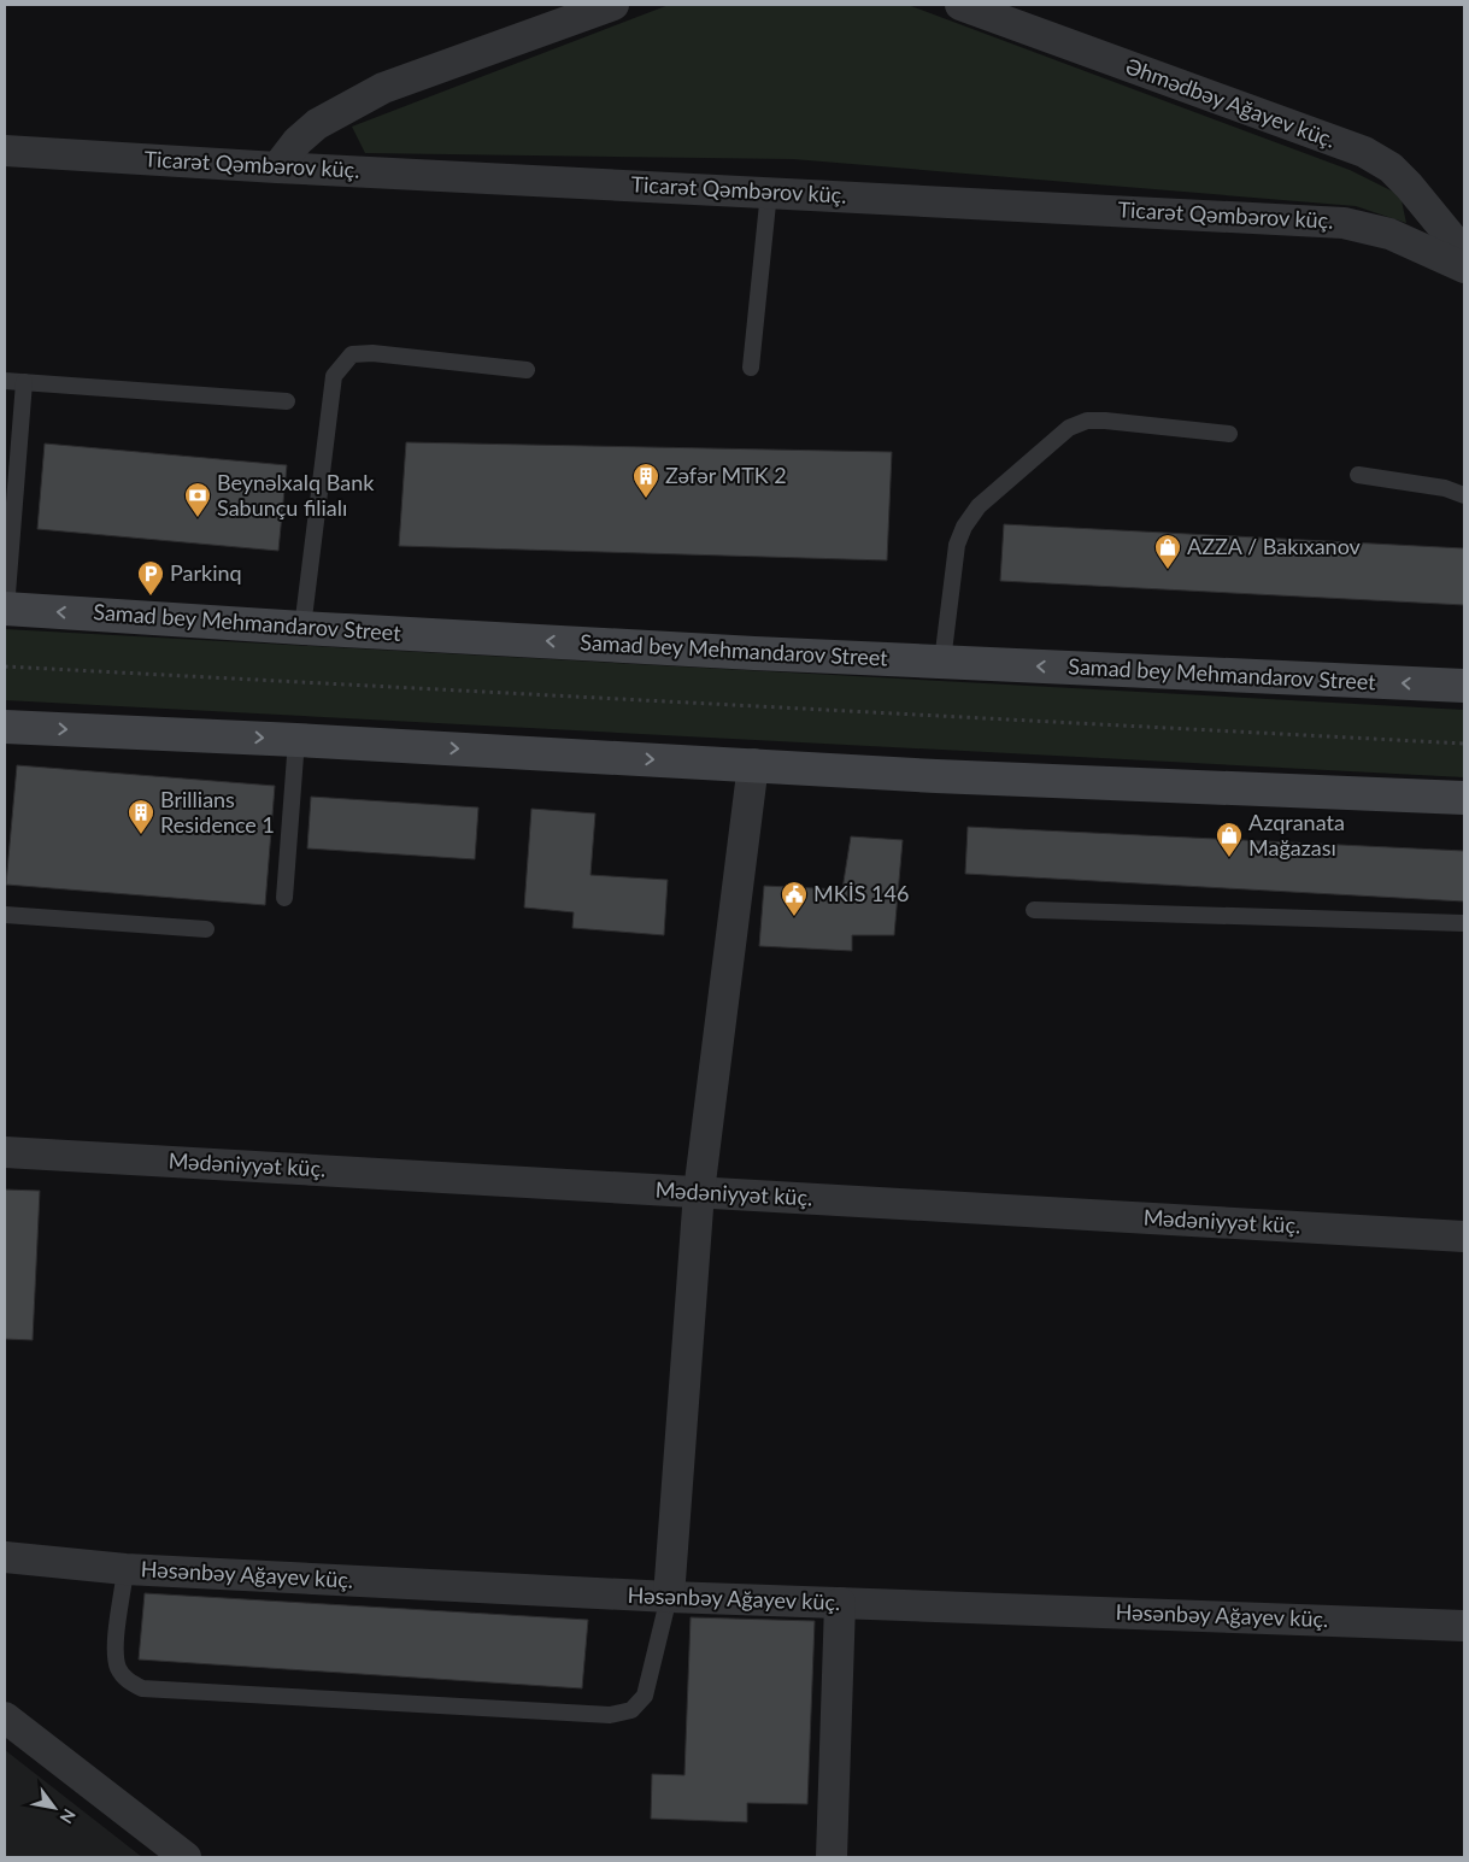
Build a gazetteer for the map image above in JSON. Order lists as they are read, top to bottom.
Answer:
{
  "streets": {
    "main road": ["Samad bey Mehmandarov Street"],
    "street": [
      "Əhmədbəy Ağayev küç.",
      "Ticarət Qəmbərov küç.",
      "Mədəniyyət küç.",
      "Həsənbəy Ağayev küç."
    ]
  },
  "places": {
    "building": ["Zəfər MTK 2", "Brillians Residence 1"],
    "bank": ["Beynəlxalq Bank Sabunçu filialı"],
    "shop": ["AZZA / Bakıxanov", "Azqranata Mağazası"],
    "parking": ["Parkinq"],
    "public building": ["MKİS 146"]
  },
  "north": "bottom right"
}
